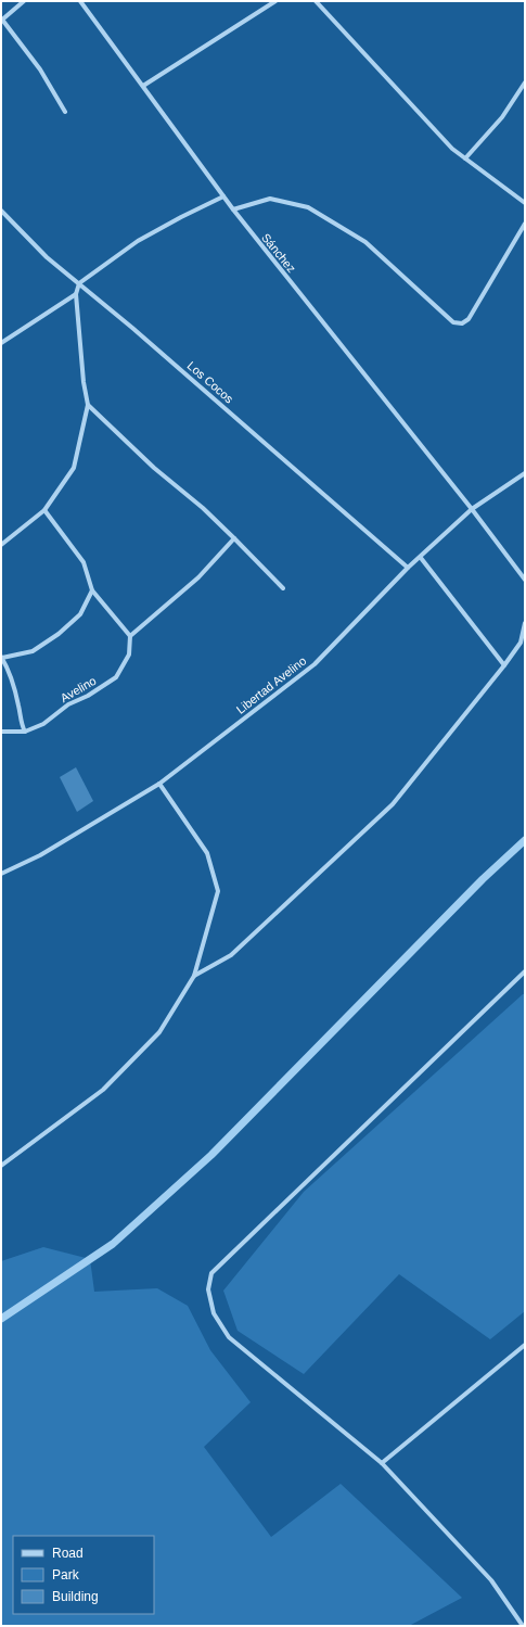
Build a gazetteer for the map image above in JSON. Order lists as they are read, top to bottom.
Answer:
{
  "streets": {
    "street": [
      "Sánchez",
      "Los Cocos",
      "Libertad Avelino",
      "Avelino"
    ]
  },
  "crossings": [
    ["Sánchez", "Libertad Avelino"],
    ["Los Cocos", "Libertad Avelino"]
  ],
  "legend": ["Road", "Park", "Building"]
}
